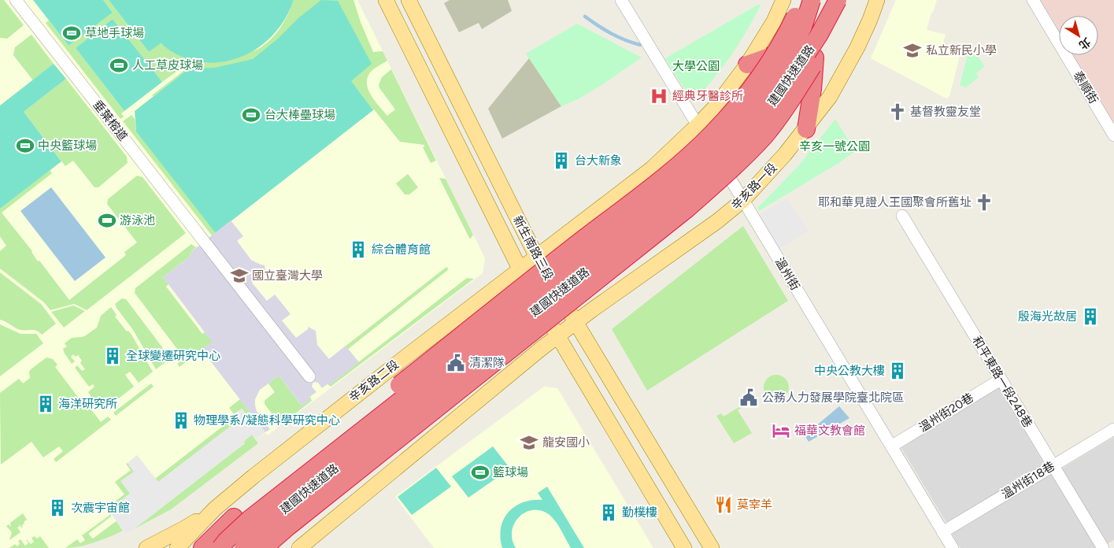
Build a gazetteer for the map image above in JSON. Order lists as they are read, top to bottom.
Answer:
{
  "streets": {
    "highway": ["建國快速道路"],
    "main road": ["辛亥路一段", "新生南路三段", "辛亥路二段"],
    "street": [
      "泰順街",
      "垂葉榕道",
      "溫州街",
      "和平東路一段248巷",
      "溫州街20巷",
      "溫州街18巷"
    ]
  },
  "crossings": [
    ["辛亥路一段", "新生南路三段"],
    ["辛亥路一段", "溫州街"],
    ["新生南路三段", "辛亥路二段"],
    ["溫州街", "溫州街20巷"],
    ["溫州街", "溫州街18巷"],
    ["和平東路一段248巷", "溫州街20巷"],
    ["和平東路一段248巷", "溫州街18巷"]
  ],
  "parks": ["大學公園", "辛亥一號公園"],
  "places": {
    "sports": [
      "草地手球場",
      "人工草皮球場",
      "台大棒壘球場",
      "中央籃球場",
      "游泳池",
      "籃球場"
    ],
    "school or university": ["私立新民小學", "國立臺灣大學", "龍安國小"],
    "hospital": ["經典牙醫診所"],
    "church": ["基督教靈友堂", "耶和華見證人王國聚會所舊址"],
    "building": [
      "台大新象",
      "綜合體育館",
      "殷海光故居",
      "全球變遷研究中心",
      "中央公教大樓",
      "海洋研究所",
      "物理學系/凝態科學研究中心",
      "次震宇宙館",
      "勤樸樓"
    ],
    "public building": ["清潔隊", "公務人力發展學院臺北院區"],
    "hotel": ["福華文教會館"],
    "restaurant": ["莫宰羊"]
  },
  "north": "bottom right"
}
